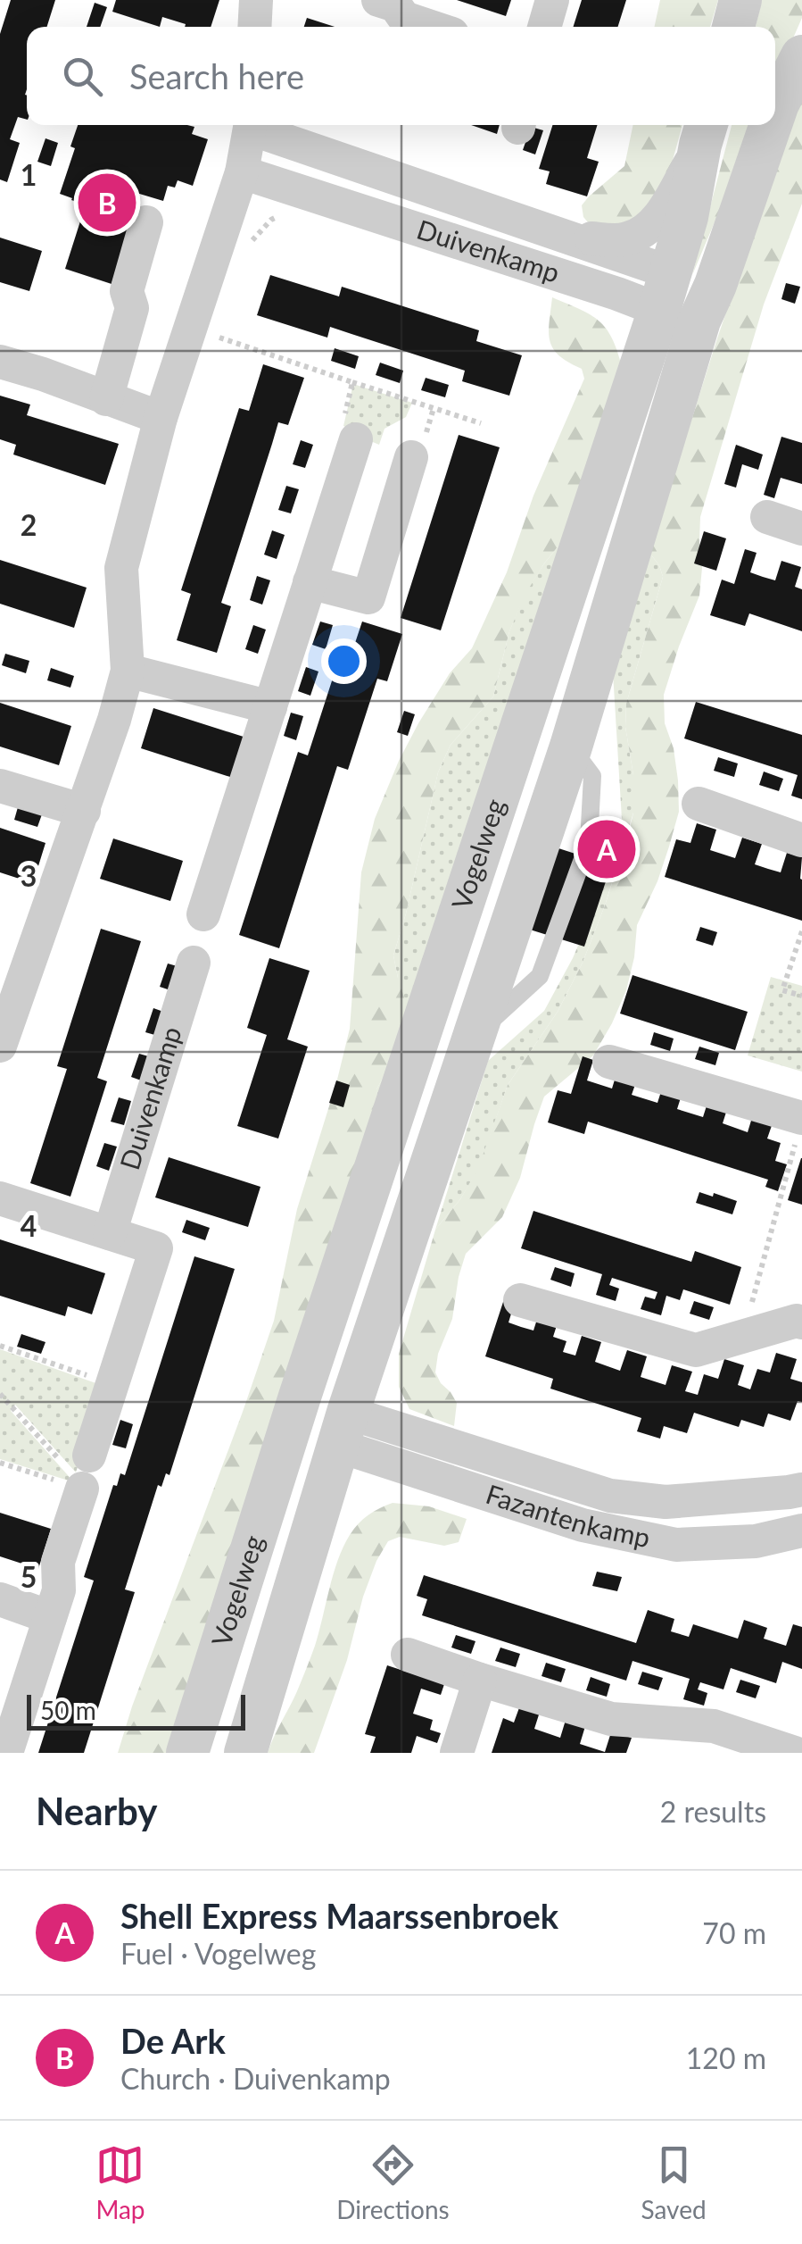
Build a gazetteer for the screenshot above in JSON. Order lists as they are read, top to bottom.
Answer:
{
  "streets": {
    "street": ["Duivenkamp", "Vogelweg", "Fazantenkamp"]
  },
  "crossings": [
    ["Duivenkamp", "Vogelweg"],
    ["Vogelweg", "Fazantenkamp"]
  ],
  "scale_bar": "50 m",
  "page": {
    "search": "Search here",
    "pins": ["B", "A"],
    "scale": "50 m",
    "heading": ["Nearby", "2 results"],
    "list": [
      {
        "mark": "A",
        "name": "Shell Express Maarssenbroek",
        "note": "Fuel · Vogelweg",
        "value": "70 m"
      },
      {
        "mark": "B",
        "name": "De Ark",
        "note": "Church · Duivenkamp",
        "value": "120 m"
      }
    ],
    "nav": ["Map", "Directions", "Saved"]
  },
  "grid": {
    "rows": [
      "1",
      "2",
      "3",
      "4",
      "5"
    ]
  }
}
